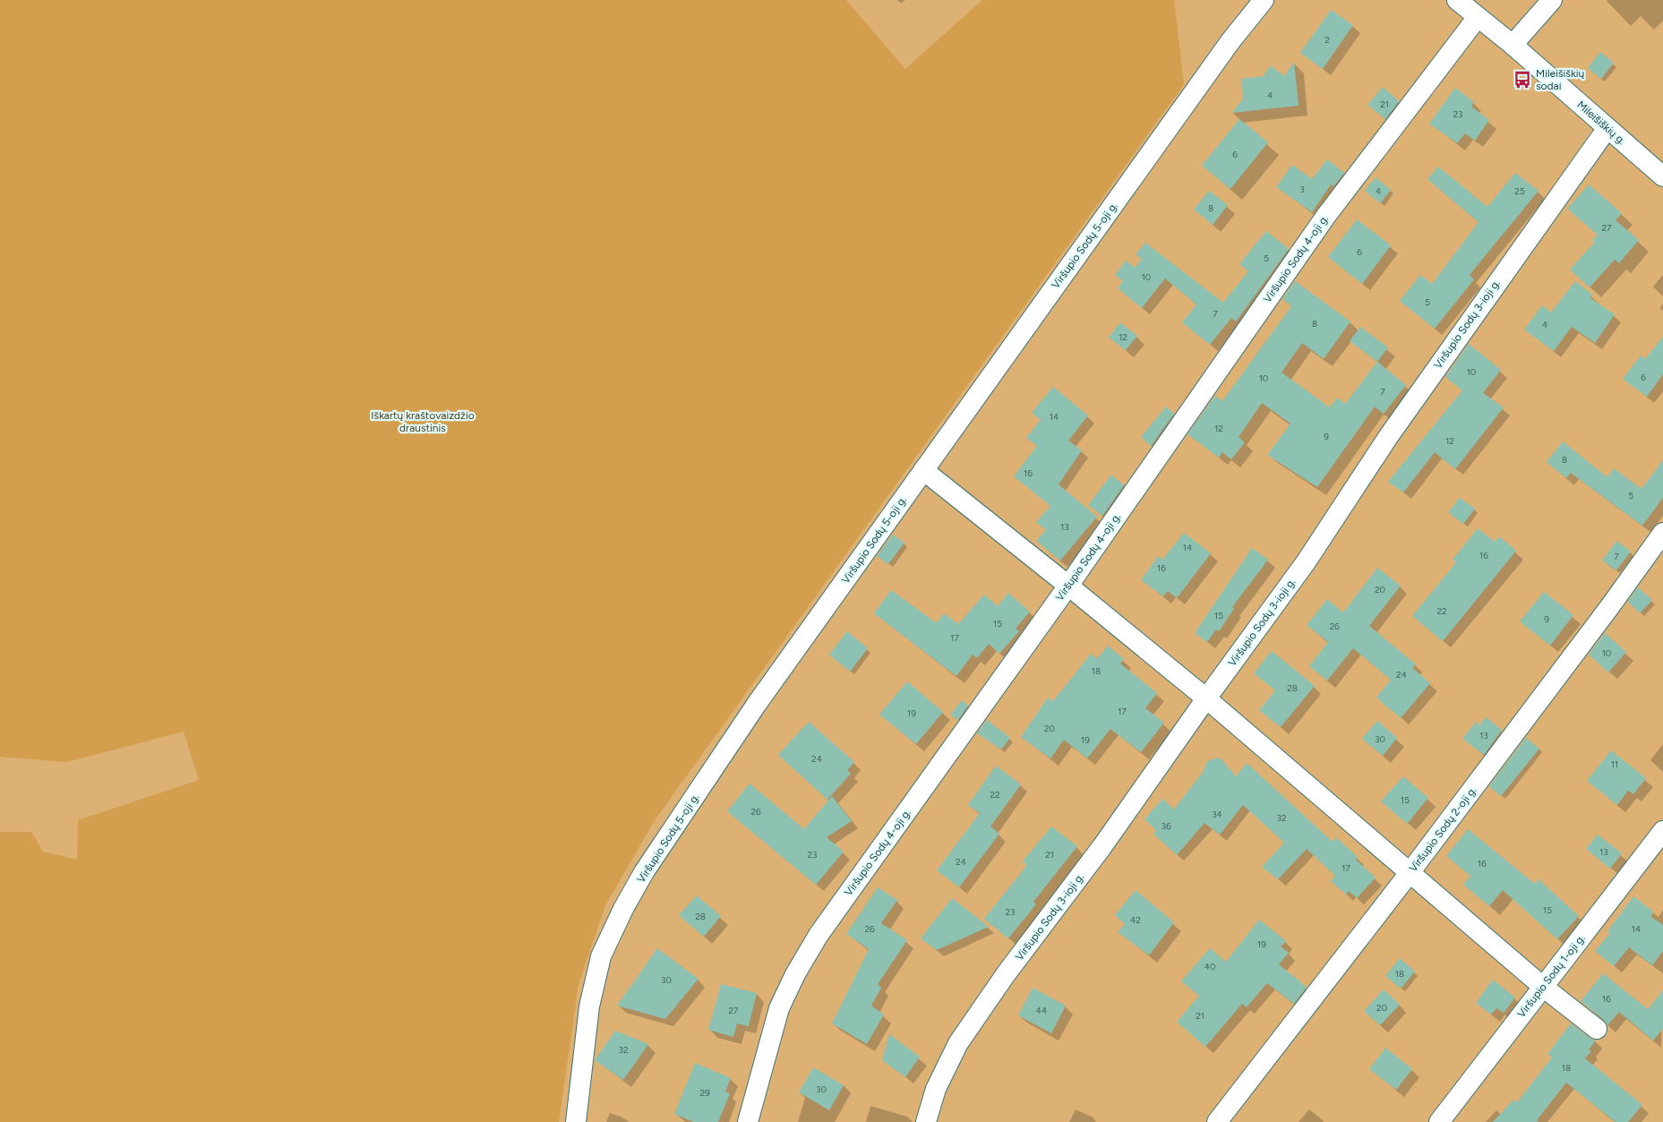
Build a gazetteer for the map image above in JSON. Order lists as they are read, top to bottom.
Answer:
{
  "streets": {
    "street": [
      "Mileišiškių g.",
      "Viršupio Sodų 5-oji g.",
      "Viršupio Sodų 4-oji g.",
      "Viršupio Sodų 3-ioji g.",
      "Viršupio Sodų 2-oji g.",
      "Viršupio Sodų 1-oji g."
    ]
  },
  "crossings": [
    ["Mileišiškių g.", "Viršupio Sodų 4-oji g."],
    ["Mileišiškių g.", "Viršupio Sodų 3-ioji g."]
  ],
  "parks": ["Iškartų kraštovaizdžio draustinis"],
  "places": {
    "bus stop": ["Mileišiškių sodai"]
  },
  "house_numbers": [
    "2",
    "4",
    "21",
    "23",
    "6",
    "3",
    "4",
    "25",
    "8",
    "27",
    "6",
    "5",
    "10",
    "5",
    "7",
    "8",
    "4",
    "12",
    "10",
    "6",
    "10",
    "7",
    "14",
    "12",
    "9",
    "12",
    "8",
    "16",
    "5",
    "13",
    "14",
    "16",
    "7",
    "16",
    "20",
    "22",
    "15",
    "9",
    "15",
    "26",
    "17",
    "10",
    "18",
    "24",
    "28",
    "17",
    "19",
    "20",
    "13",
    "30",
    "19",
    "24",
    "11",
    "22",
    "15",
    "26",
    "34",
    "32",
    "36",
    "13",
    "23",
    "21",
    "24",
    "16",
    "17",
    "15",
    "23",
    "28",
    "42",
    "26",
    "14",
    "19",
    "40",
    "18",
    "30",
    "16",
    "20",
    "27",
    "44",
    "21",
    "32",
    "18",
    "30",
    "29"
  ]
}
